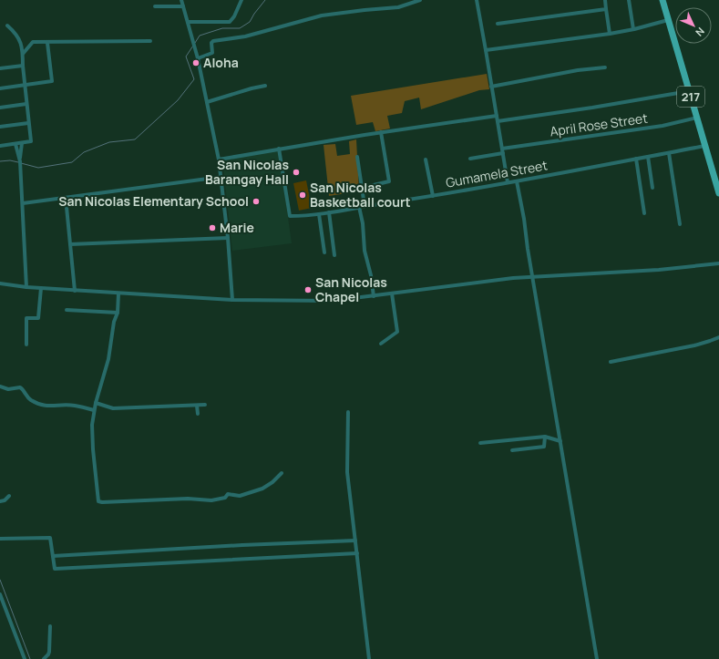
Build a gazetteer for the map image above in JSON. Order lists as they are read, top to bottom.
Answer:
{
  "streets": {
    "main road": ["217"],
    "street": ["April Rose Street", "Gumamela Street"]
  },
  "crossings": [
    ["217", "April Rose Street"],
    ["217", "Gumamela Street"]
  ],
  "places": [
    "Aloha",
    "San Nicolas Barangay Hall",
    "San Nicolas Basketball court",
    "San Nicolas Elementary School",
    "Marie",
    "San Nicolas Chapel"
  ],
  "north": "bottom right"
}
